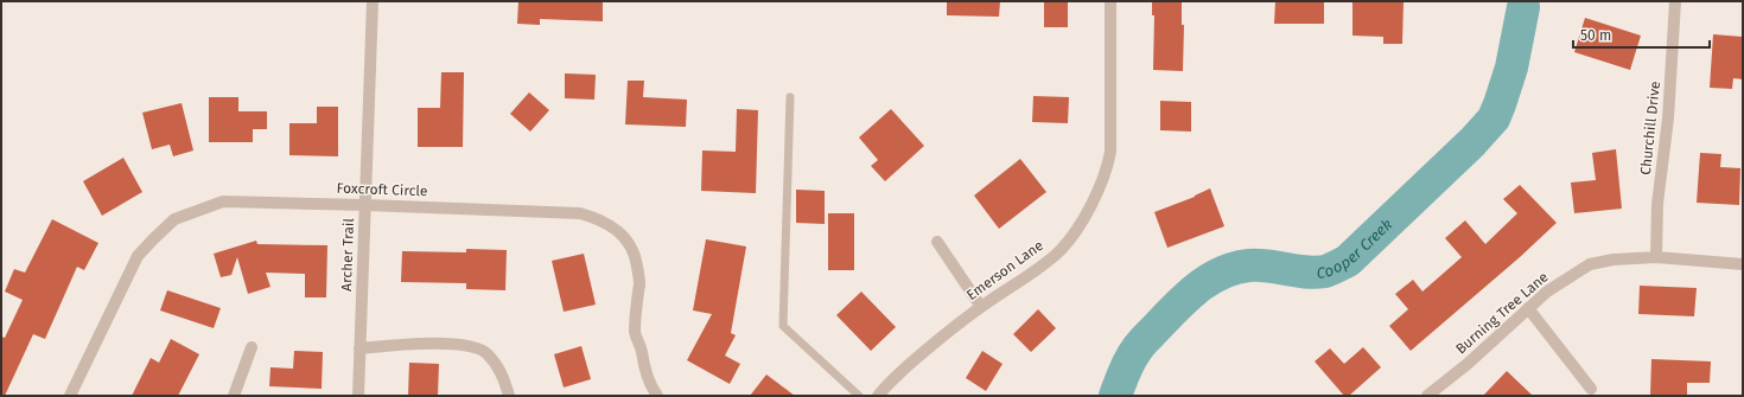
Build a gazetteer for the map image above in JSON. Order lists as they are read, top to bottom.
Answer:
{
  "streets": {
    "street": [
      "Churchill Drive",
      "Foxcroft Circle",
      "Archer Trail",
      "Emerson Lane",
      "Burning Tree Lane"
    ]
  },
  "crossings": [
    ["Churchill Drive", "Burning Tree Lane"],
    ["Foxcroft Circle", "Archer Trail"]
  ],
  "water": ["Cooper Creek"],
  "scale_bar": "50 m"
}
